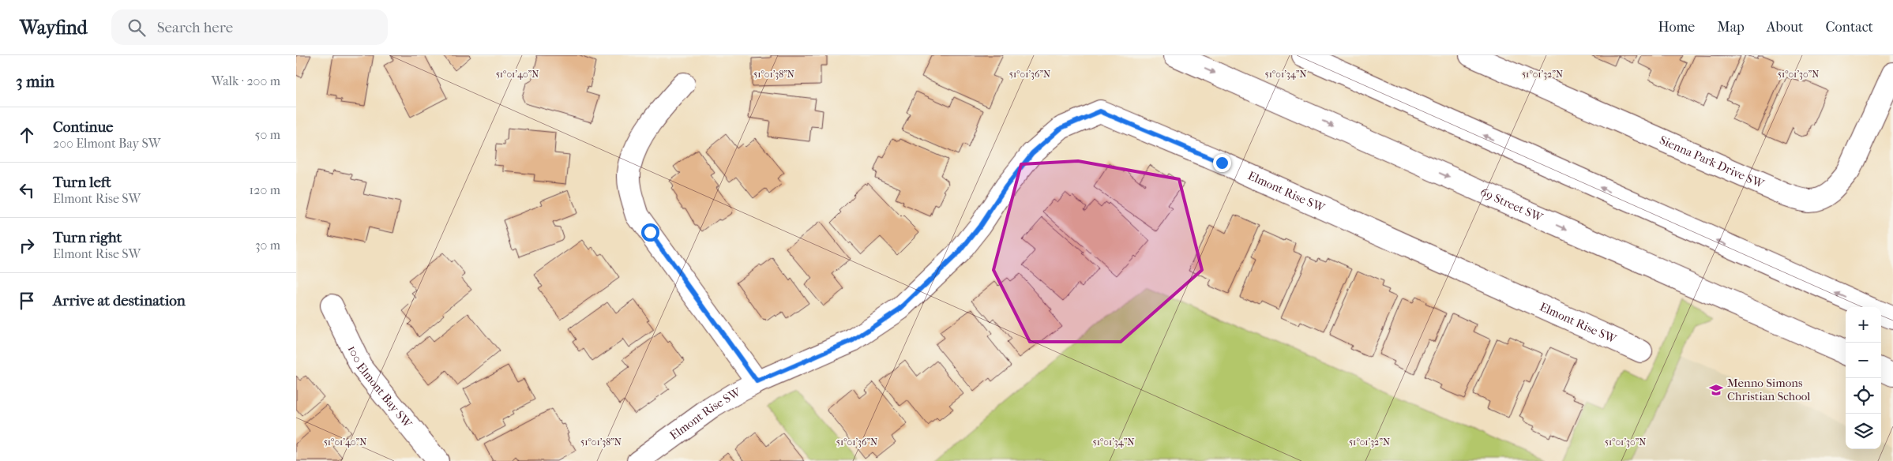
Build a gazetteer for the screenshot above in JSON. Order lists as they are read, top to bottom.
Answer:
{
  "streets": {
    "street": [
      "Sienna Park Drive SW",
      "Elmont Rise SW",
      "69 Street SW",
      "100 Elmont Bay SW"
    ]
  },
  "places": {
    "school or university": ["Menno Simons Christian School"]
  },
  "page": {
    "header": "Wayfind",
    "search": "Search here",
    "nav": [
      "Home",
      "Map",
      "About",
      "Contact"
    ],
    "heading": ["3 min", "Walk · 200 m"],
    "list": [
      ["Continue", "200 Elmont Bay SW", "50 m"],
      ["Turn left", "Elmont Rise SW", "120 m"],
      ["Turn right", "Elmont Rise SW", "30 m"],
      "Arrive at destination"
    ],
    "map_buttons": ["+", "−"]
  },
  "coordinates": [
    "51°01'40\"N",
    "51°01'38\"N",
    "51°01'36\"N",
    "51°01'34\"N",
    "51°01'32\"N",
    "51°01'30\"N"
  ]
}
